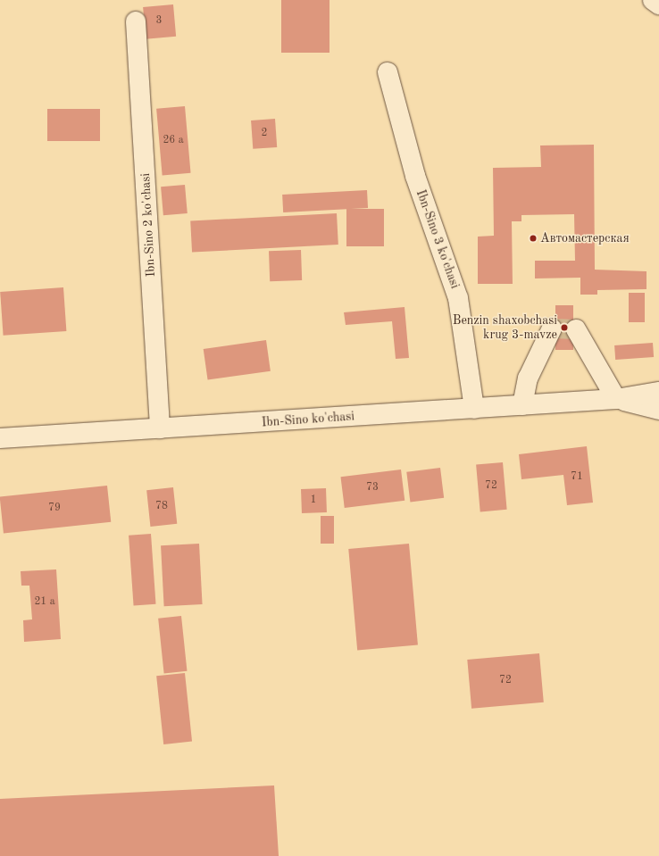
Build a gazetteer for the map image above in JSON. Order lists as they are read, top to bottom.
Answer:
{
  "streets": {
    "street": ["Ibn-Sino 2 ko'chasi", "Ibn-Sino 3 ko'chasi", "Ibn-Sino ko'chasi"]
  },
  "crossings": [
    ["Ibn-Sino 2 ko'chasi", "Ibn-Sino ko'chasi"],
    ["Ibn-Sino 3 ko'chasi", "Ibn-Sino ko'chasi"]
  ],
  "places": ["Автомастерская", "Benzin shaxobchasi krug 3-mavze"],
  "house_numbers": [
    "3",
    "2",
    "26 а",
    "71",
    "72",
    "73",
    "1",
    "78",
    "79",
    "21 а",
    "72"
  ]
}
